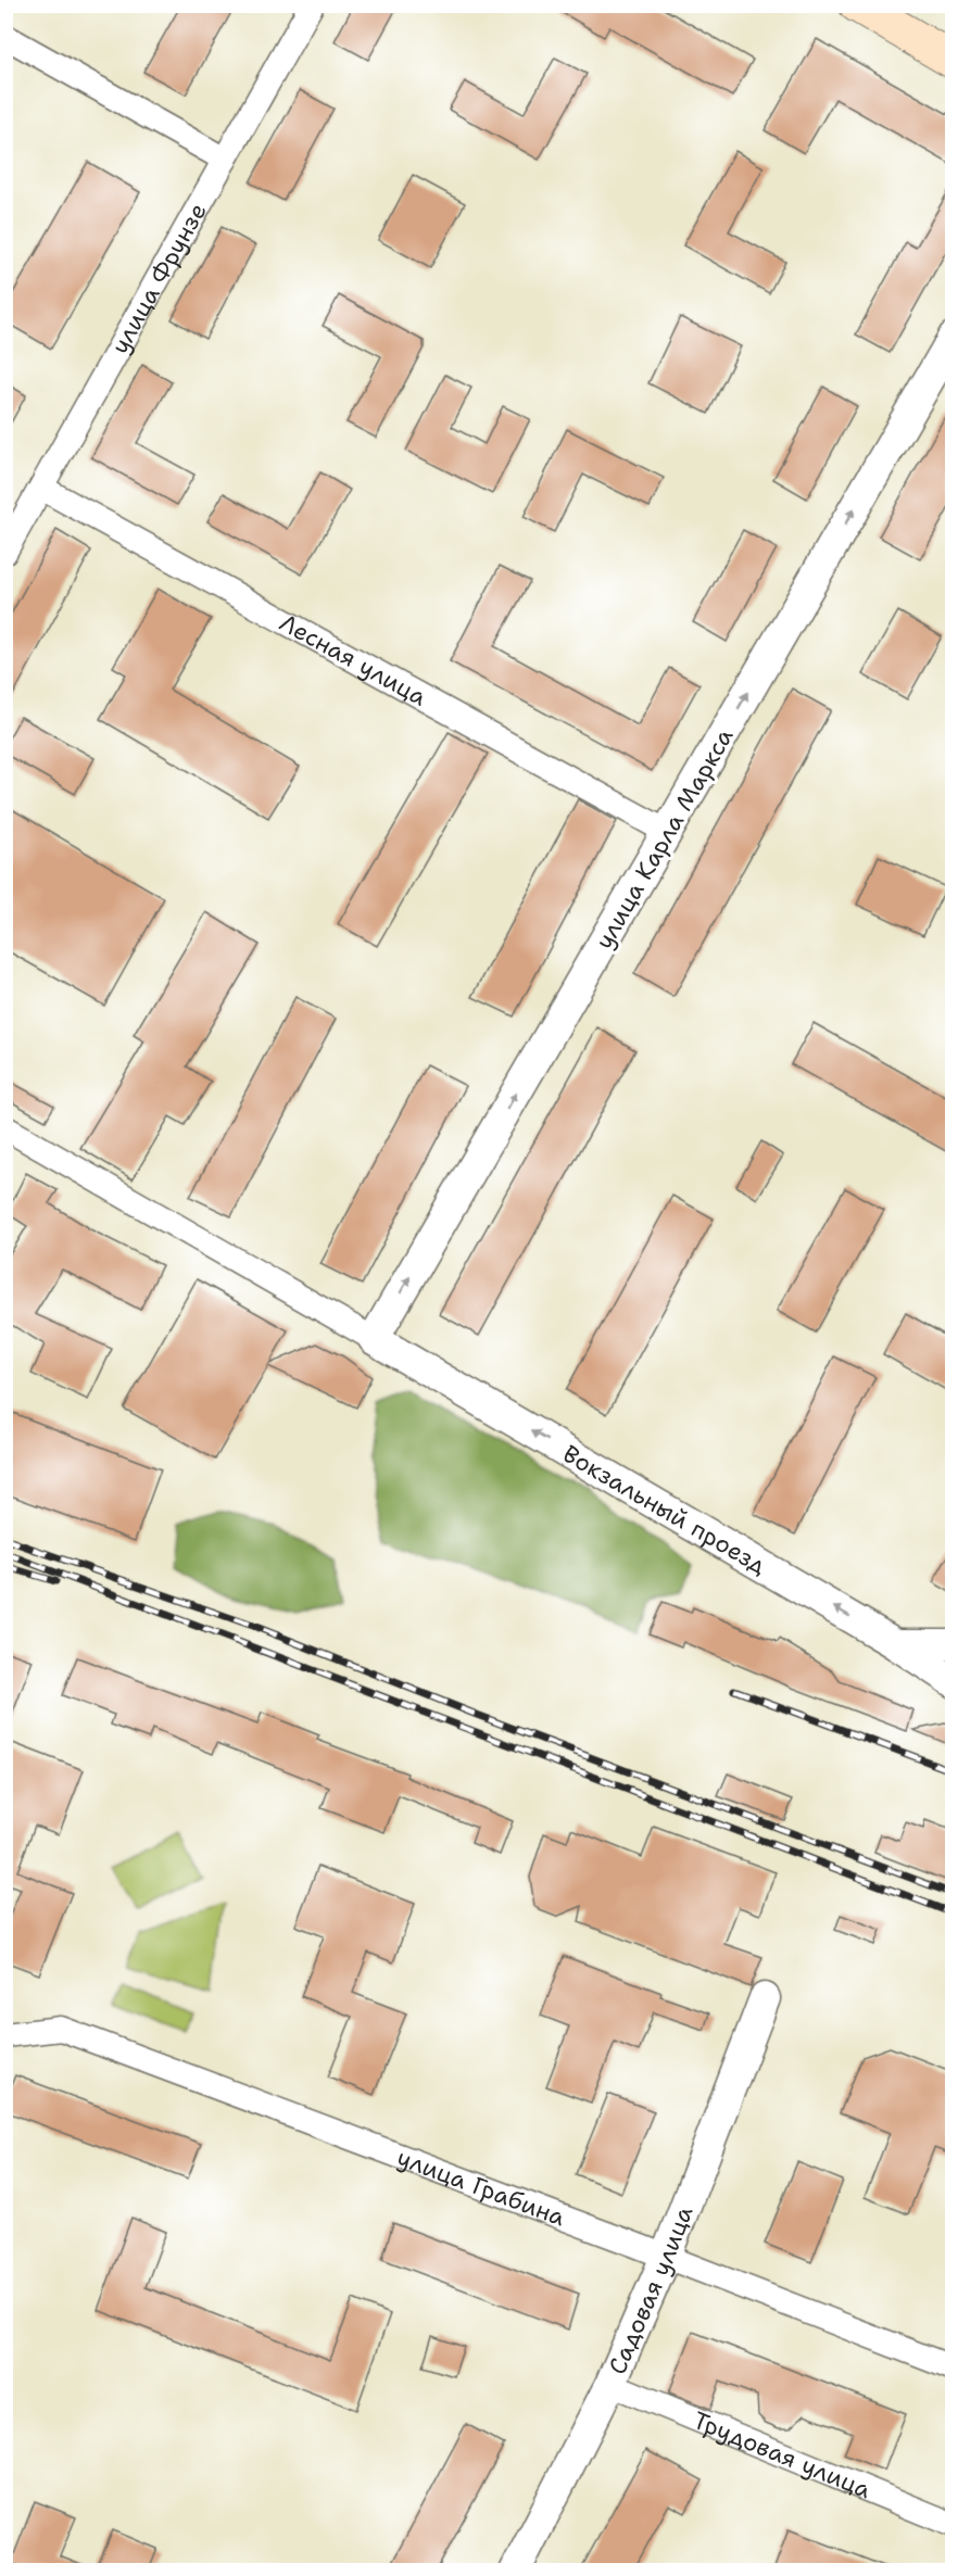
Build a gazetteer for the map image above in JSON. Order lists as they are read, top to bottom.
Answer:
{
  "streets": {
    "street": [
      "улица Фрунзе",
      "Лесная улица",
      "улица Карла Маркса",
      "Вокзальный проезд",
      "улица Грабина",
      "Садовая улица",
      "Трудовая улица"
    ]
  },
  "crossings": [
    ["улица Фрунзе", "Лесная улица"],
    ["Лесная улица", "улица Карла Маркса"],
    ["улица Карла Маркса", "Вокзальный проезд"],
    ["улица Грабина", "Садовая улица"],
    ["Садовая улица", "Трудовая улица"]
  ],
  "one_way": ["улица Карла Маркса", "Вокзальный проезд"]
}
